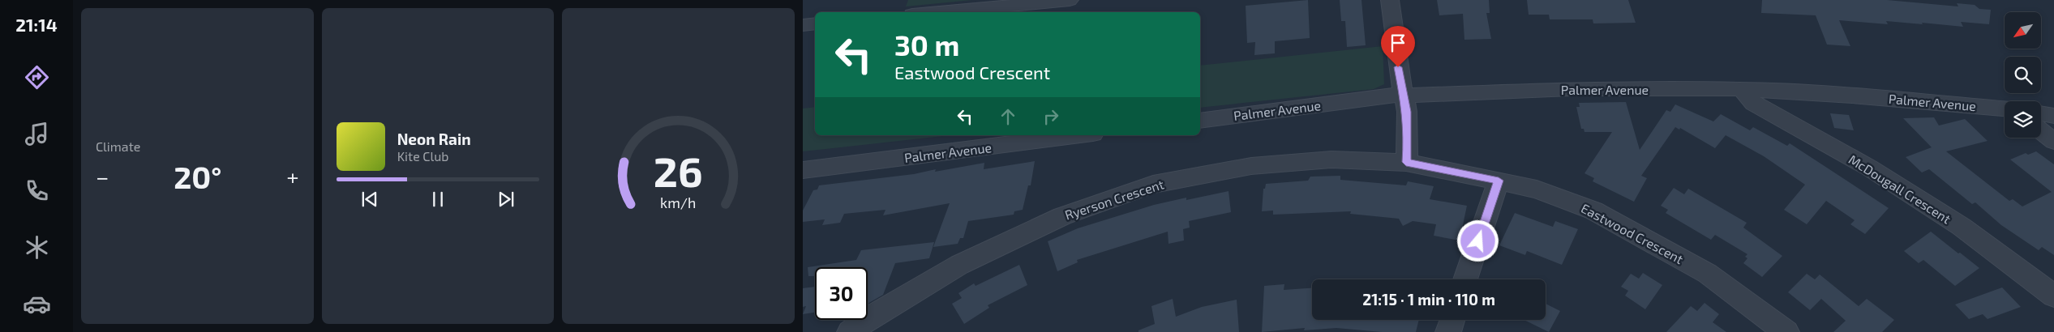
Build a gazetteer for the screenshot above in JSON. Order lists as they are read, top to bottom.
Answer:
{
  "streets": {
    "street": [
      "Palmer Avenue",
      "McDougall Crescent",
      "Ryerson Crescent",
      "Eastwood Crescent"
    ]
  },
  "crossings": [
    ["Palmer Avenue", "McDougall Crescent"],
    ["Ryerson Crescent", "Eastwood Crescent"]
  ],
  "north": "bottom left",
  "page": {
    "tabs": "21:14",
    "tile": "Climate",
    "turn": ["30 m", "Eastwood Crescent"],
    "song": ["Neon Rain", "Kite Club"],
    "heat": ["−", "20°", "+"],
    "limit": "30",
    "trip": "21:15 · 1 min · 110 m",
    "gauge": ["26", "km/h"]
  }
}
